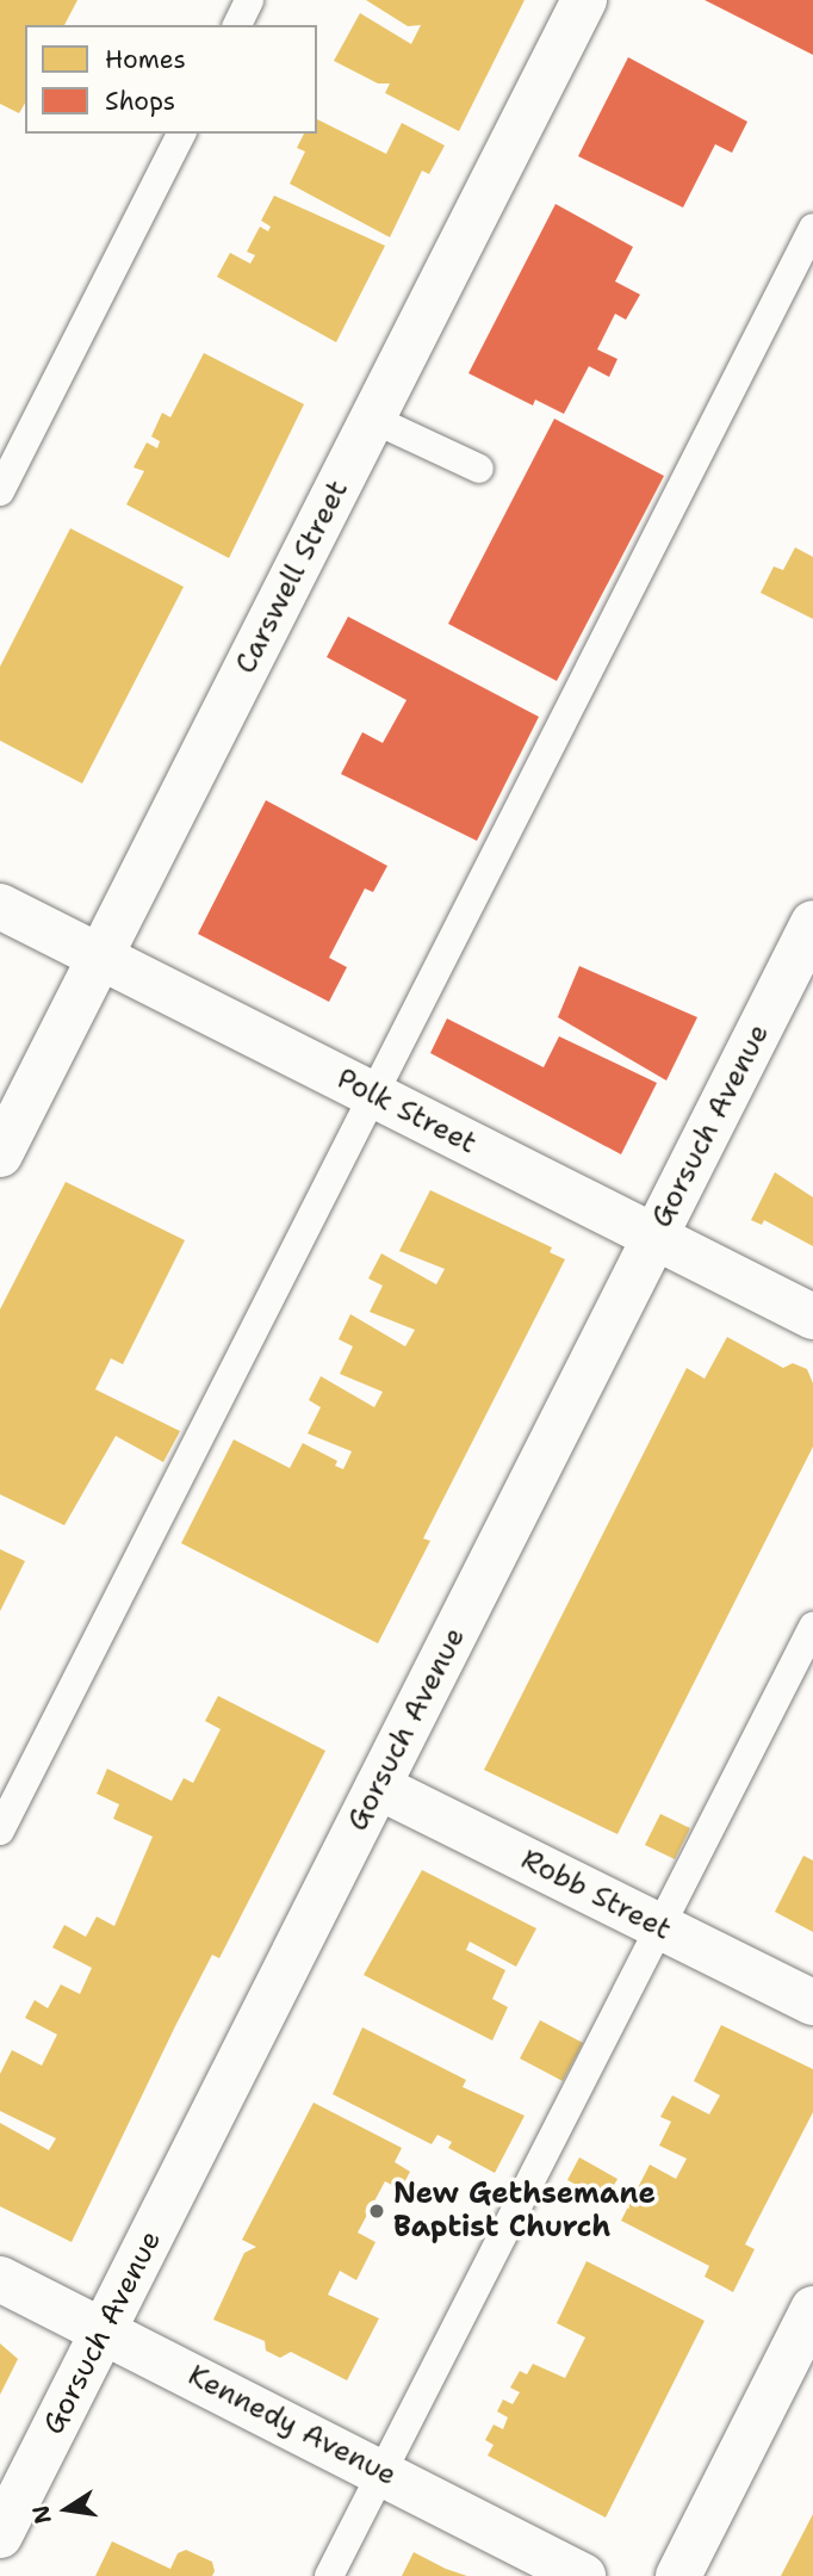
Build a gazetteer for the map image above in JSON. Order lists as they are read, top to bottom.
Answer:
{
  "streets": {
    "street": [
      "Carswell Street",
      "Polk Street",
      "Gorsuch Avenue",
      "Robb Street",
      "Kennedy Avenue"
    ]
  },
  "crossings": [
    ["Carswell Street", "Polk Street"],
    ["Polk Street", "Gorsuch Avenue"],
    ["Gorsuch Avenue", "Robb Street"],
    ["Gorsuch Avenue", "Kennedy Avenue"]
  ],
  "places": ["New Gethsemane Baptist Church"],
  "legend": ["Homes", "Shops"],
  "north": "left"
}
